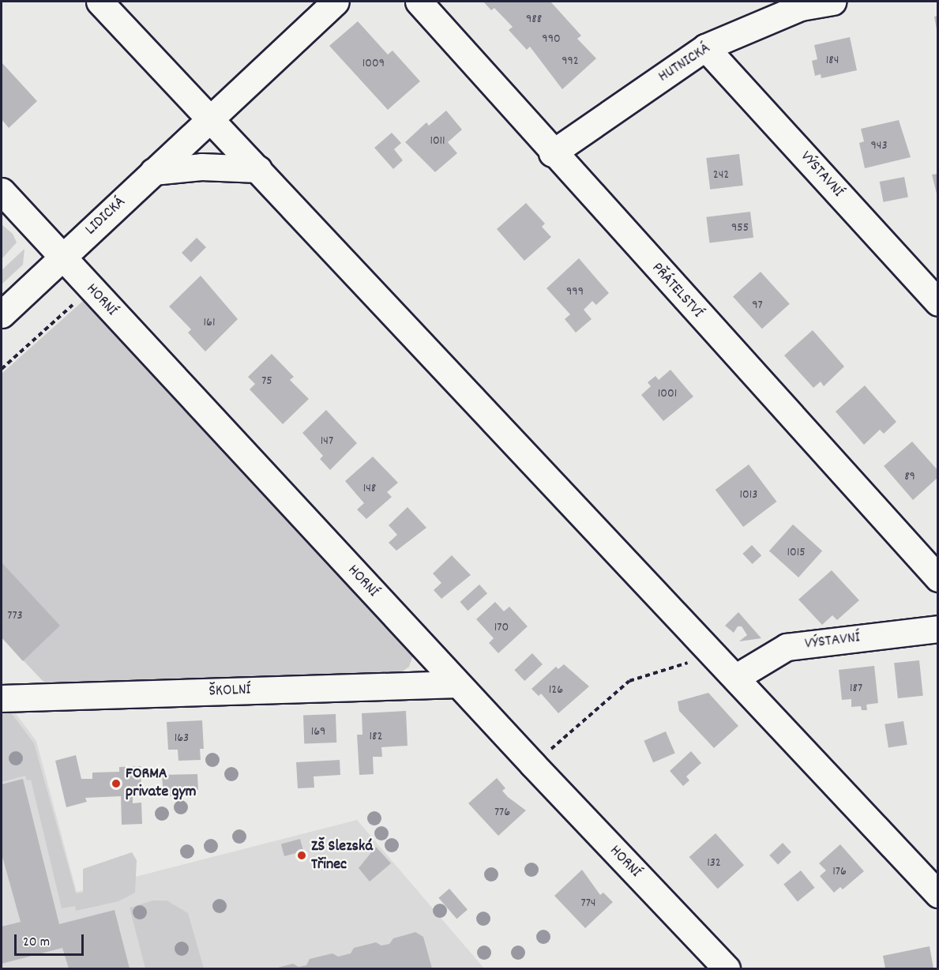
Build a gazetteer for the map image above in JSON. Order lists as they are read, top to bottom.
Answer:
{
  "streets": {
    "street": [
      "HUTNICKÁ",
      "VÝSTAVNÍ",
      "LIDICKÁ",
      "PŘÁTELSTVÍ",
      "HORNÍ",
      "ŠKOLNÍ"
    ]
  },
  "crossings": [
    ["HUTNICKÁ", "VÝSTAVNÍ"],
    ["HUTNICKÁ", "PŘÁTELSTVÍ"],
    ["LIDICKÁ", "HORNÍ"],
    ["HORNÍ", "ŠKOLNÍ"]
  ],
  "places": ["FORMA private gym", "ZŠ Slezská Třinec"],
  "house_numbers": [
    "988",
    "990",
    "184",
    "992",
    "1009",
    "1011",
    "943",
    "242",
    "955",
    "999",
    "97",
    "161",
    "75",
    "1001",
    "147",
    "89",
    "148",
    "1013",
    "1015",
    "773",
    "170",
    "187",
    "126",
    "169",
    "182",
    "163",
    "776",
    "132",
    "176",
    "774"
  ],
  "scale_bar": "20 m"
}
